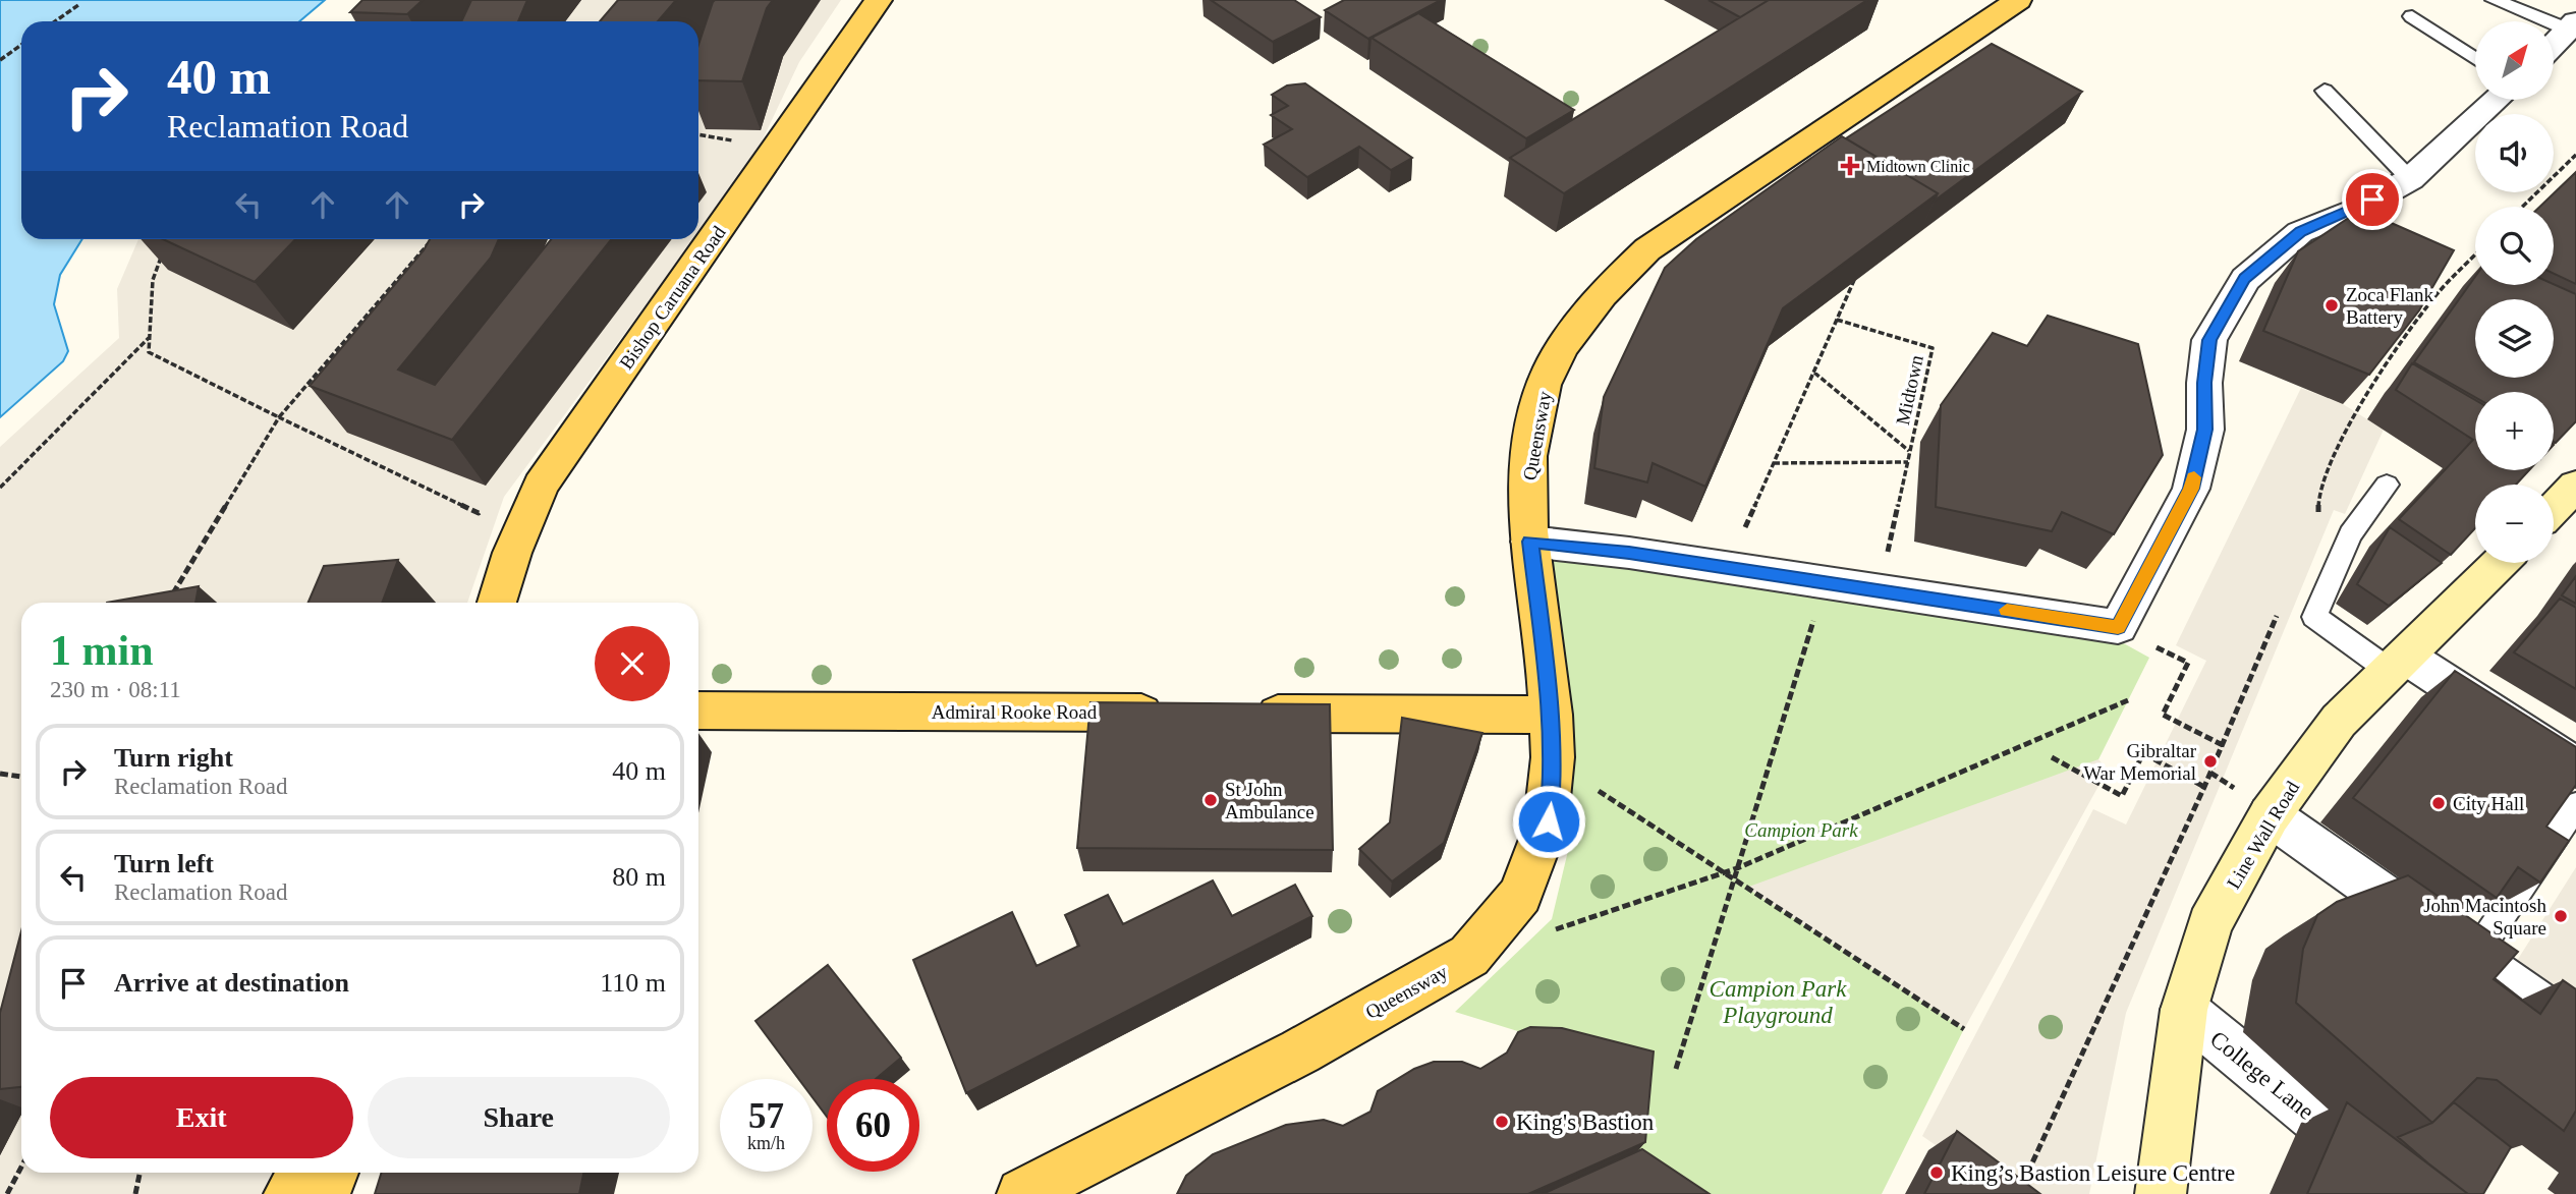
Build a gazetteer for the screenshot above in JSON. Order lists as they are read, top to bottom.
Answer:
{
  "streets": {
    "main road": ["Bishop Caruana Road", "Queensway", "Admiral Rooke Road"],
    "street": ["Line Wall Road", "College Lane"],
    "path": ["Midtown"]
  },
  "crossings": [
    ["Line Wall Road", "College Lane"]
  ],
  "parks": ["Campion Park", "Campion Park Playground"],
  "places": {
    "health": ["Midtown Clinic"],
    "other": [
      "Zoca Flank Battery",
      "Gibraltar War Memorial",
      "St John Ambulance",
      "City Hall",
      "John Macintosh Square",
      "King's Bastion",
      "King’s Bastion Leisure Centre"
    ]
  },
  "north": "top right",
  "page": {
    "map_buttons": ["+", "−"],
    "turn": ["40 m", "Reclamation Road"],
    "heading": ["1 min", "230 m · 08:11"],
    "list": [
      {
        "name": "Turn right",
        "note": "Reclamation Road",
        "value": "40 m"
      },
      {
        "name": "Turn left",
        "note": "Reclamation Road",
        "value": "80 m"
      },
      {
        "name": "Arrive at destination",
        "value": "110 m"
      }
    ],
    "buttons": ["Exit", "Share"],
    "speed": "57 km/h",
    "limit": "60"
  }
}
